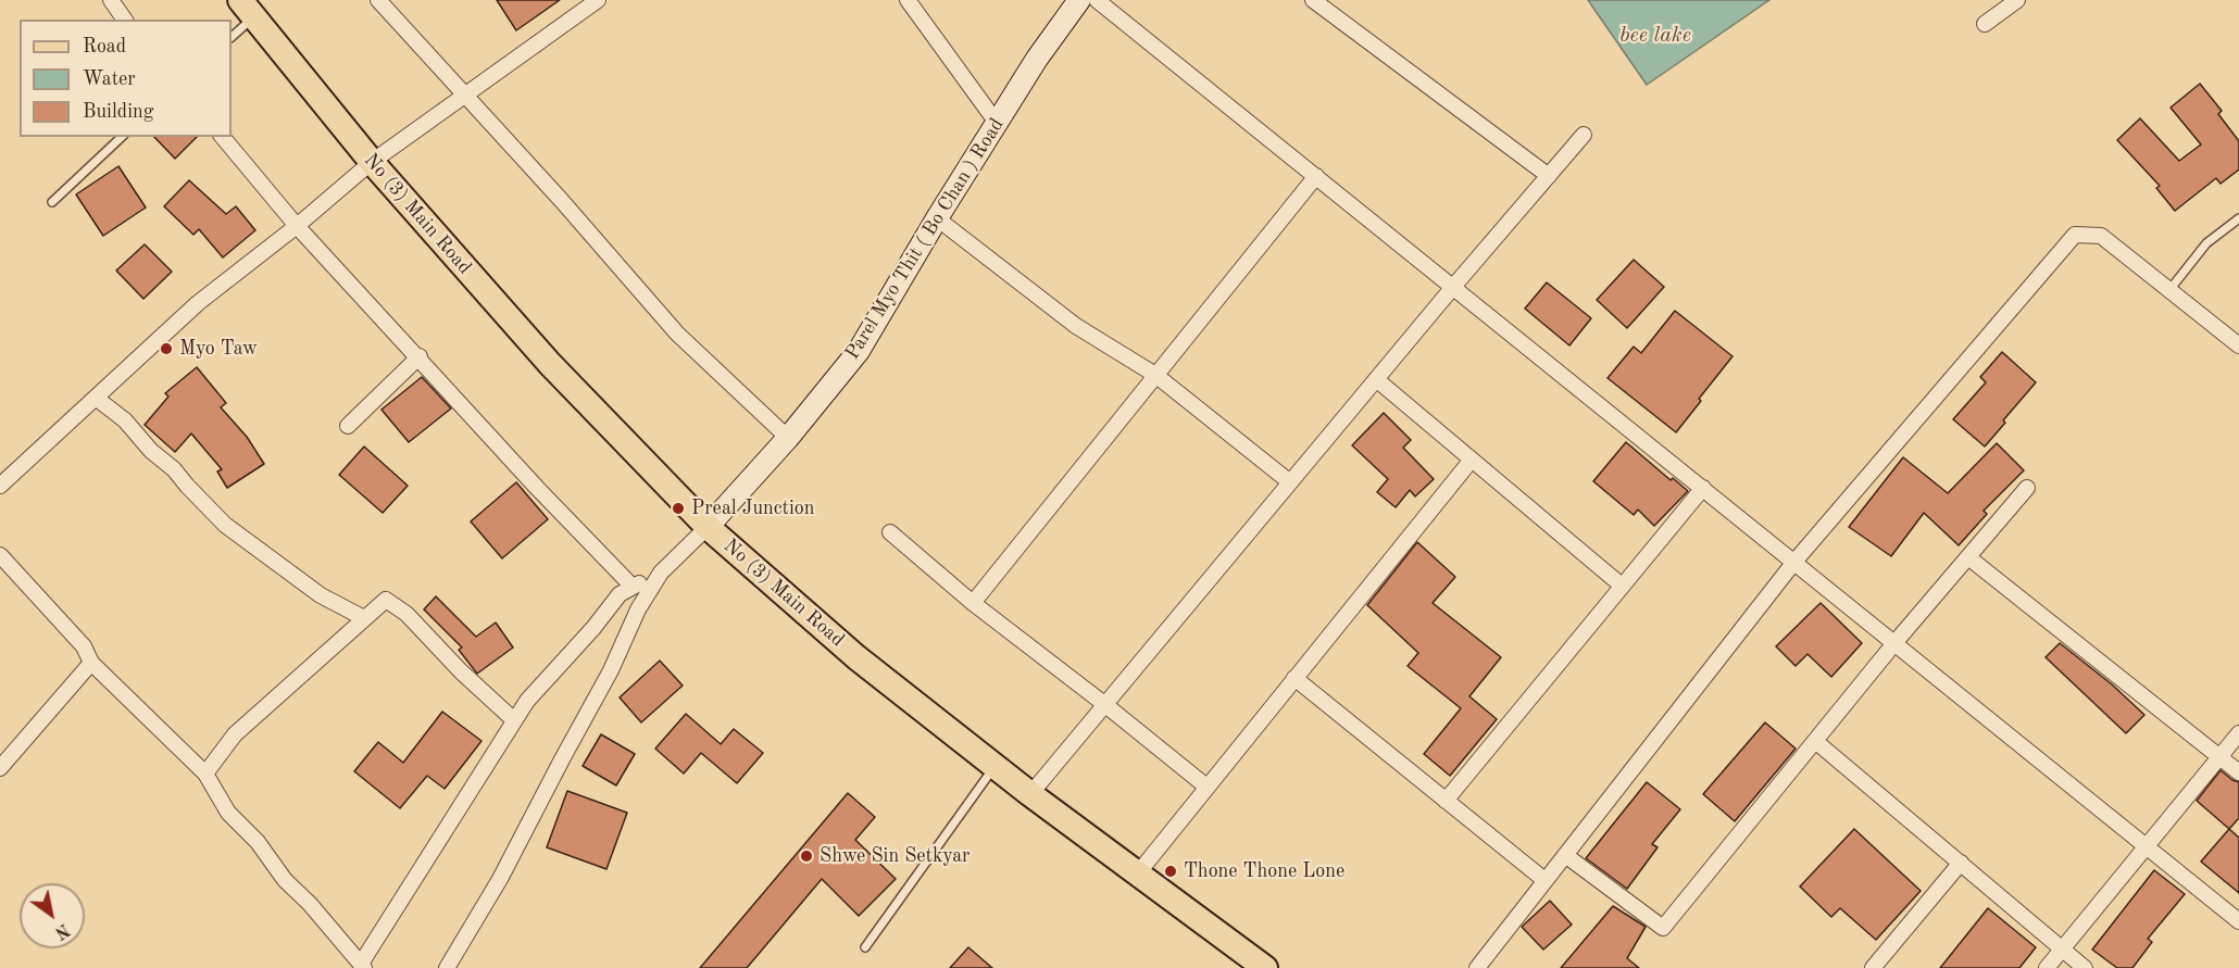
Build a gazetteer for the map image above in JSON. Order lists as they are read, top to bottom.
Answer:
{
  "streets": {
    "main road": ["No (3) Main Road"],
    "street": ["Parel Myo Thit ( Bo Chan ) Road"]
  },
  "crossings": [
    ["No (3) Main Road", "Parel Myo Thit ( Bo Chan ) Road"]
  ],
  "water": ["bee lake"],
  "places": [
    "Myo Taw",
    "Preal Junction",
    "Shwe Sin Setkyar",
    "Thone Thone Lone"
  ],
  "legend": ["Road", "Water", "Building"],
  "north": "bottom right"
}
